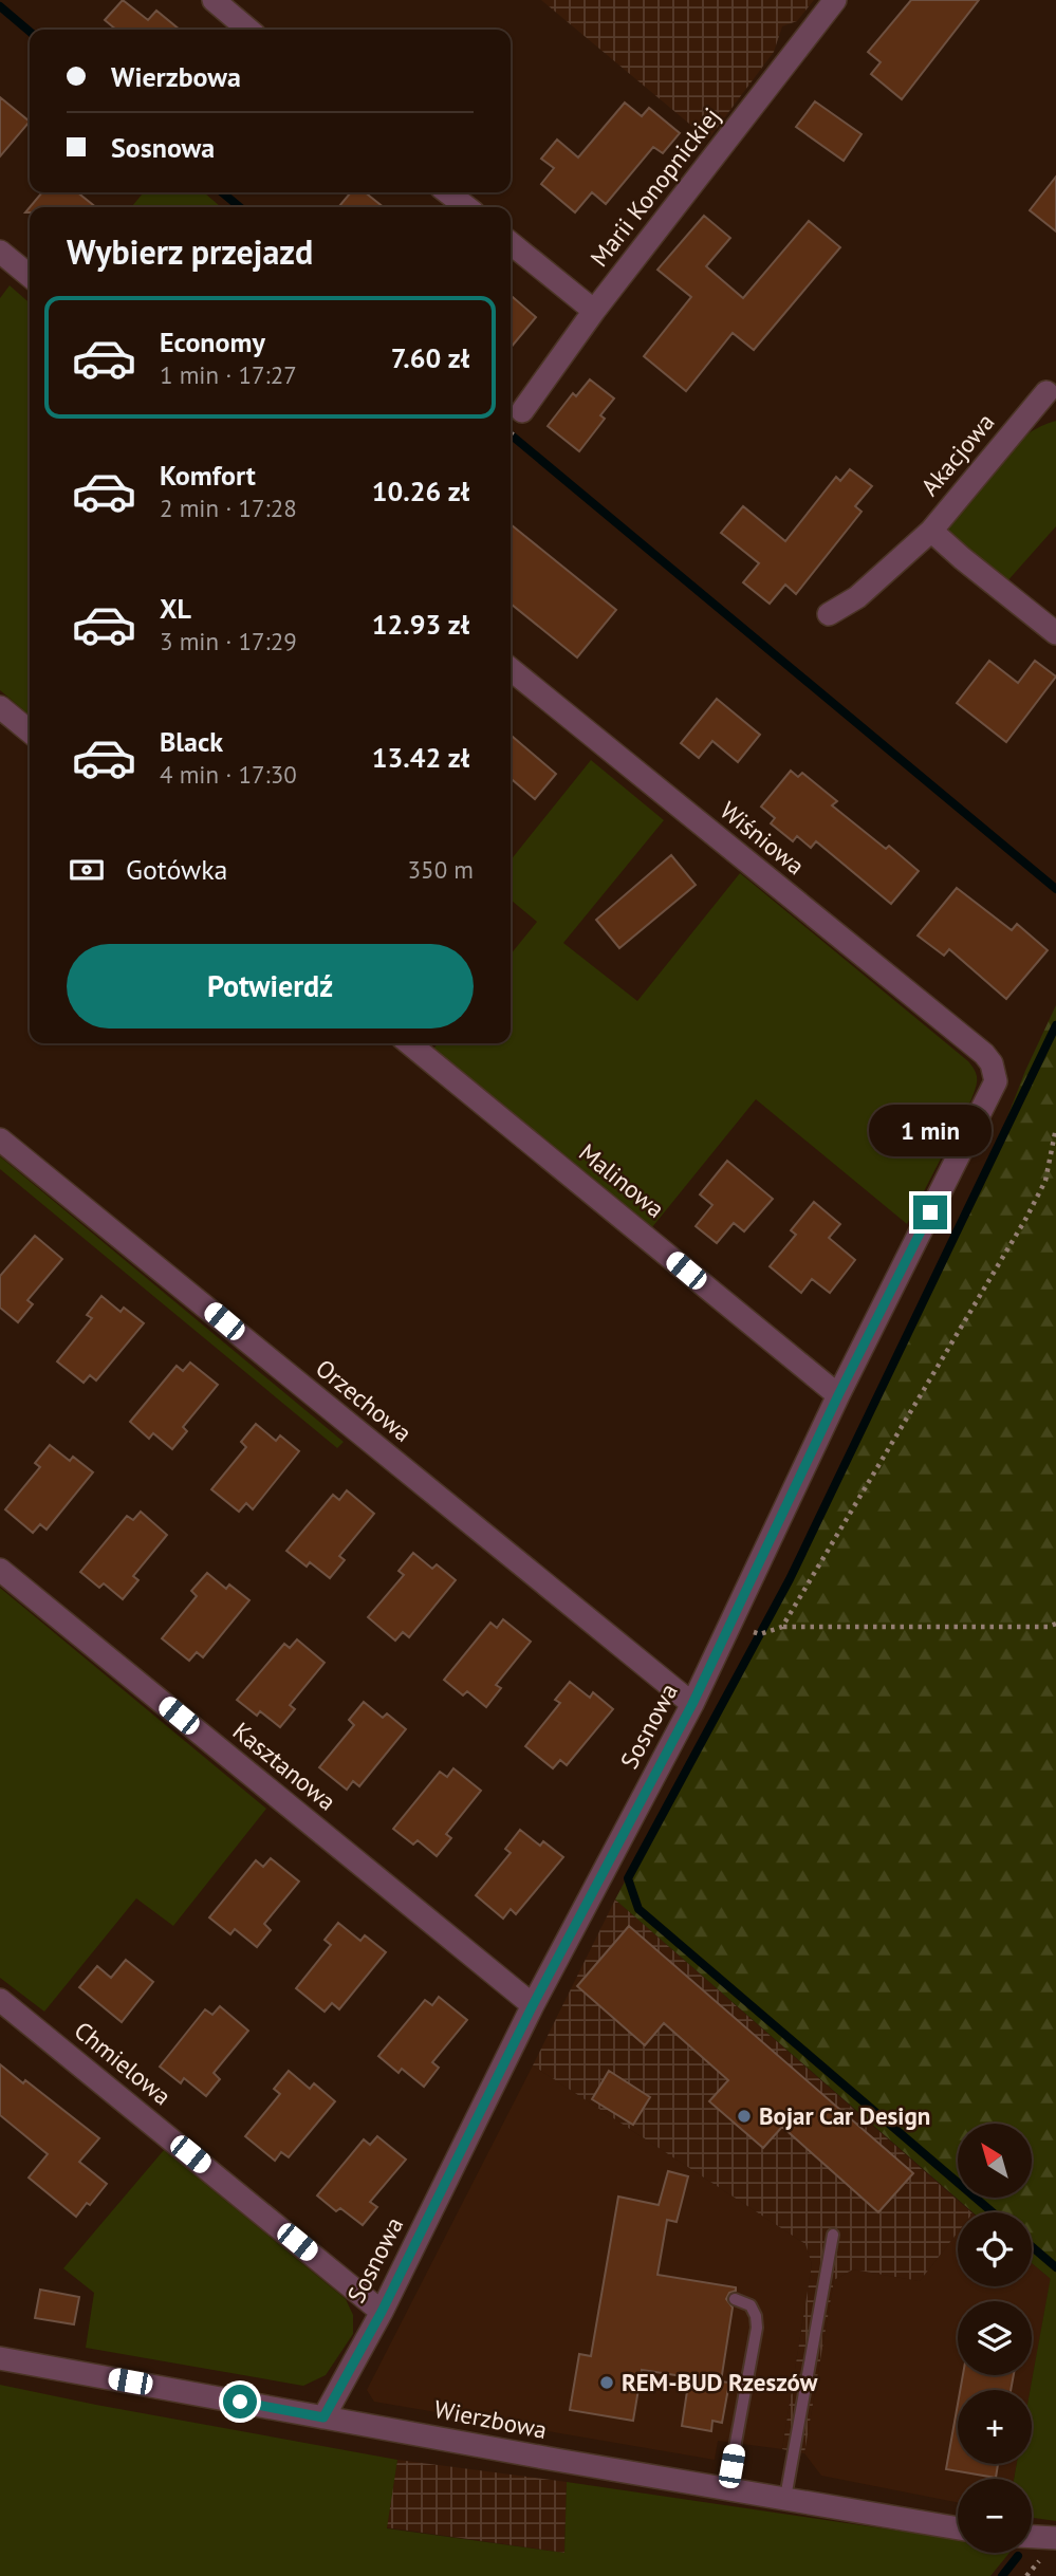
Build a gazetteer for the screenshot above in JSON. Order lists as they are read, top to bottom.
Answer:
{
  "streets": {
    "street": [
      "Marii Konopnickiej",
      "Akacjowa",
      "Wiśniowa",
      "Malinowa",
      "Orzechowa",
      "Sosnowa",
      "Kasztanowa",
      "Chmielowa",
      "Wierzbowa"
    ]
  },
  "crossings": [
    ["Wiśniowa", "Sosnowa"],
    ["Malinowa", "Sosnowa"],
    ["Orzechowa", "Sosnowa"],
    ["Sosnowa", "Kasztanowa"],
    ["Sosnowa", "Chmielowa"],
    ["Sosnowa", "Wierzbowa"]
  ],
  "places": ["Bojar Car Design", "REM-BUD Rzeszów"],
  "north": "top left",
  "page": {
    "banner": ["Wierzbowa", "Sosnowa"],
    "heading": "Wybierz przejazd",
    "list": [
      {
        "name": "Economy",
        "note": "1 min · 17:27",
        "value": "7.60 zł"
      },
      {
        "name": "Komfort",
        "note": "2 min · 17:28",
        "value": "10.26 zł"
      },
      {
        "name": "XL",
        "note": "3 min · 17:29",
        "value": "12.93 zł"
      },
      {
        "name": "Black",
        "note": "4 min · 17:30",
        "value": "13.42 zł"
      }
    ],
    "pay": ["Gotówka", "350 m"],
    "buttons": "Potwierdź",
    "bubble": "1 min",
    "map_buttons": ["+", "−"]
  }
}
